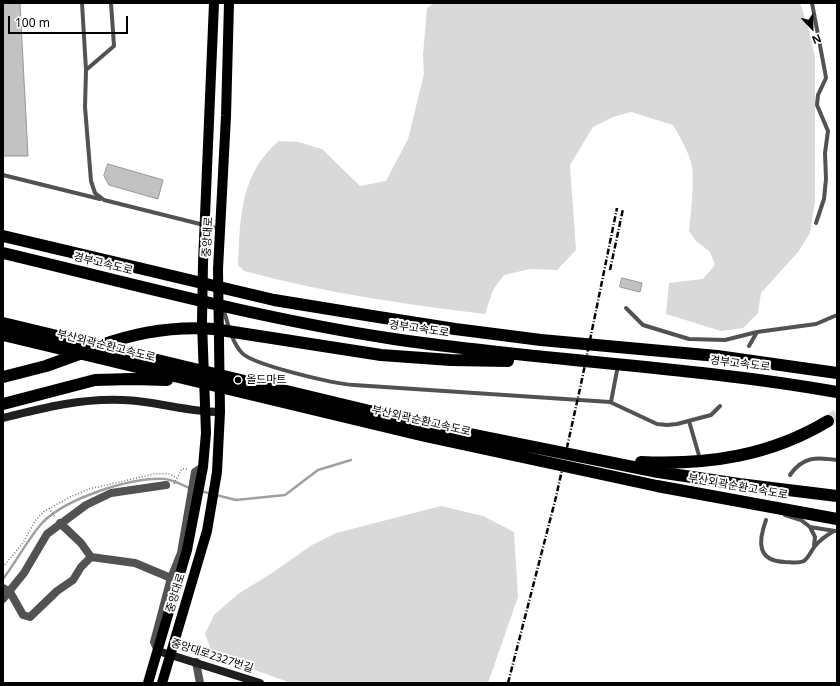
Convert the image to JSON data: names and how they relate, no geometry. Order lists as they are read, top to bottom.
{
  "streets": {
    "highway": ["경부고속도로", "부산외곽순환고속도로"],
    "main road": ["중앙대로"],
    "street": ["중앙대로2327번길"]
  },
  "crossings": [
    ["중앙대로", "중앙대로2327번길"]
  ],
  "places": ["올드마트"],
  "scale_bar": "100 m",
  "north": "bottom"
}
